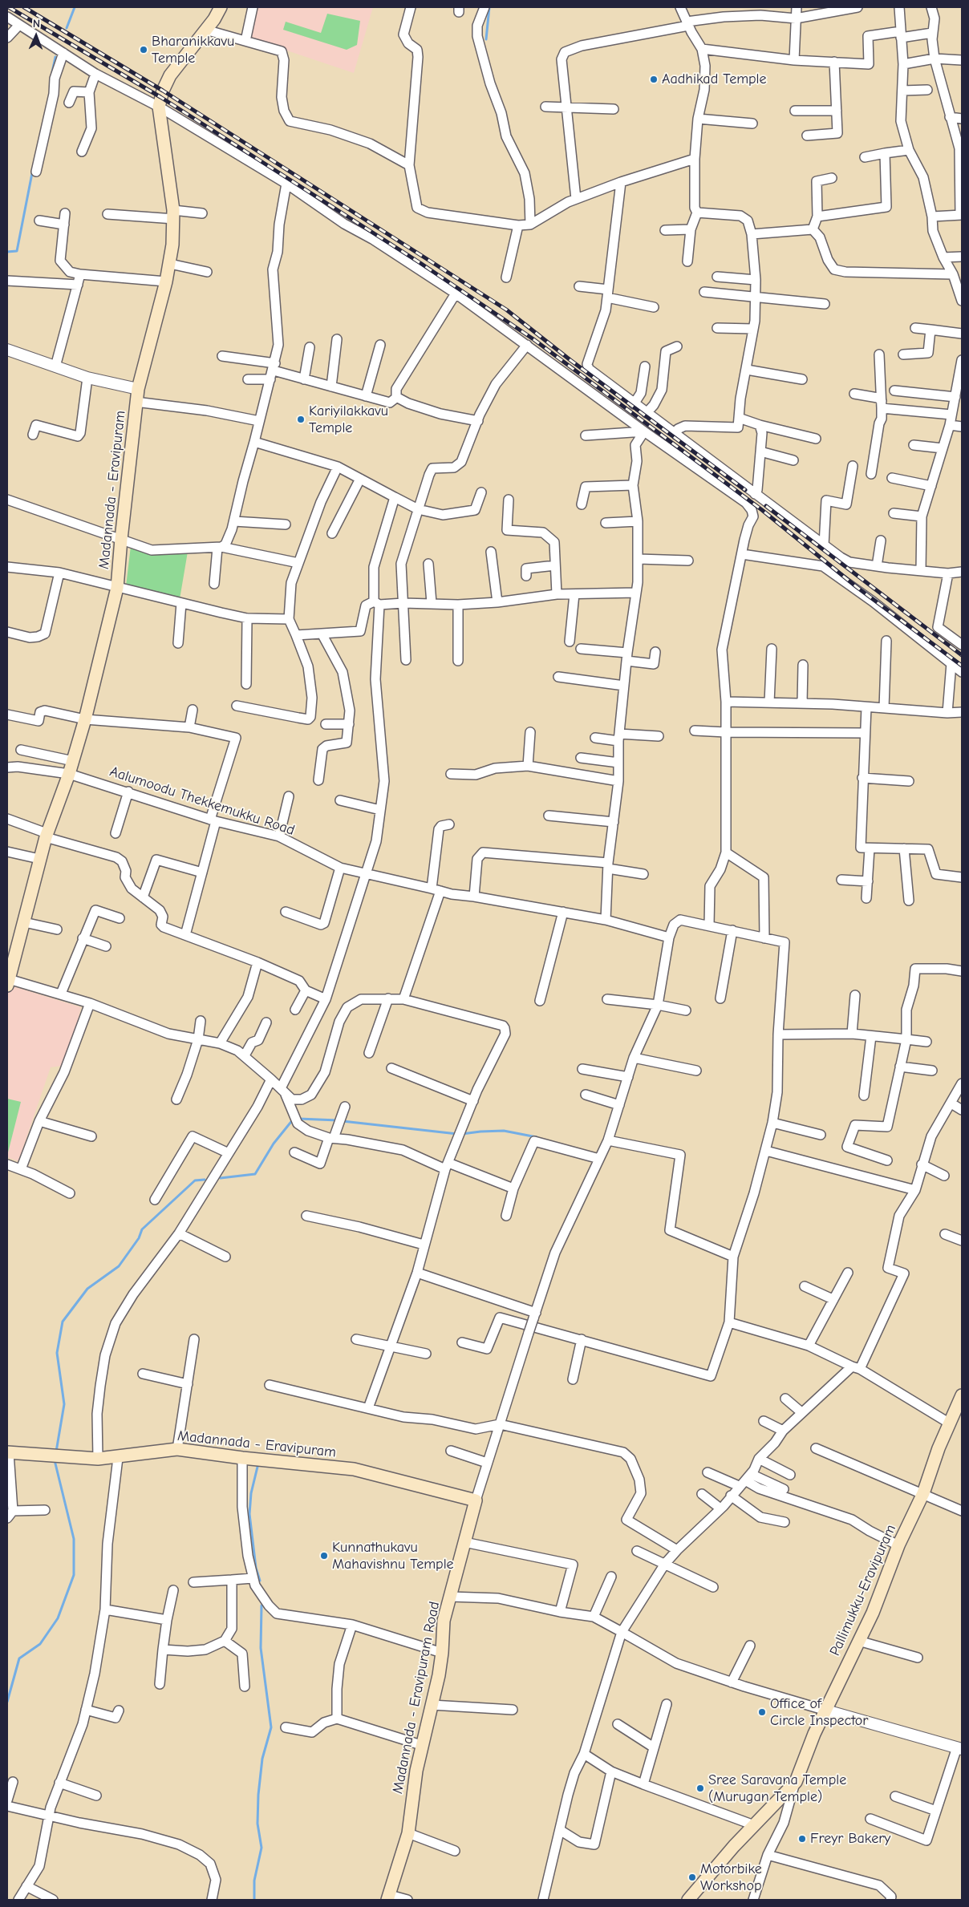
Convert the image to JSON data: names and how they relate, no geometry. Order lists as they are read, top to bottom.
{
  "streets": {
    "main road": ["Madannada - Eravipuram", "Pallimukku-Eravipuram", "Madannada - Eravipuram Road"],
    "street": ["Aalumoodu Thekkemukku Road"]
  },
  "crossings": [
    ["Madannada - Eravipuram", "Aalumoodu Thekkemukku Road"],
    ["Madannada - Eravipuram", "Madannada - Eravipuram Road"]
  ],
  "places": [
    "Bharanikkavu Temple",
    "Aadhikad Temple",
    "Kariyilakkavu Temple",
    "Kunnathukavu Mahavishnu Temple",
    "Office of Circle Inspector",
    "Sree Saravana Temple (Murugan Temple)",
    "Freyr Bakery",
    "Motorbike Workshop"
  ],
  "north": "top"
}
